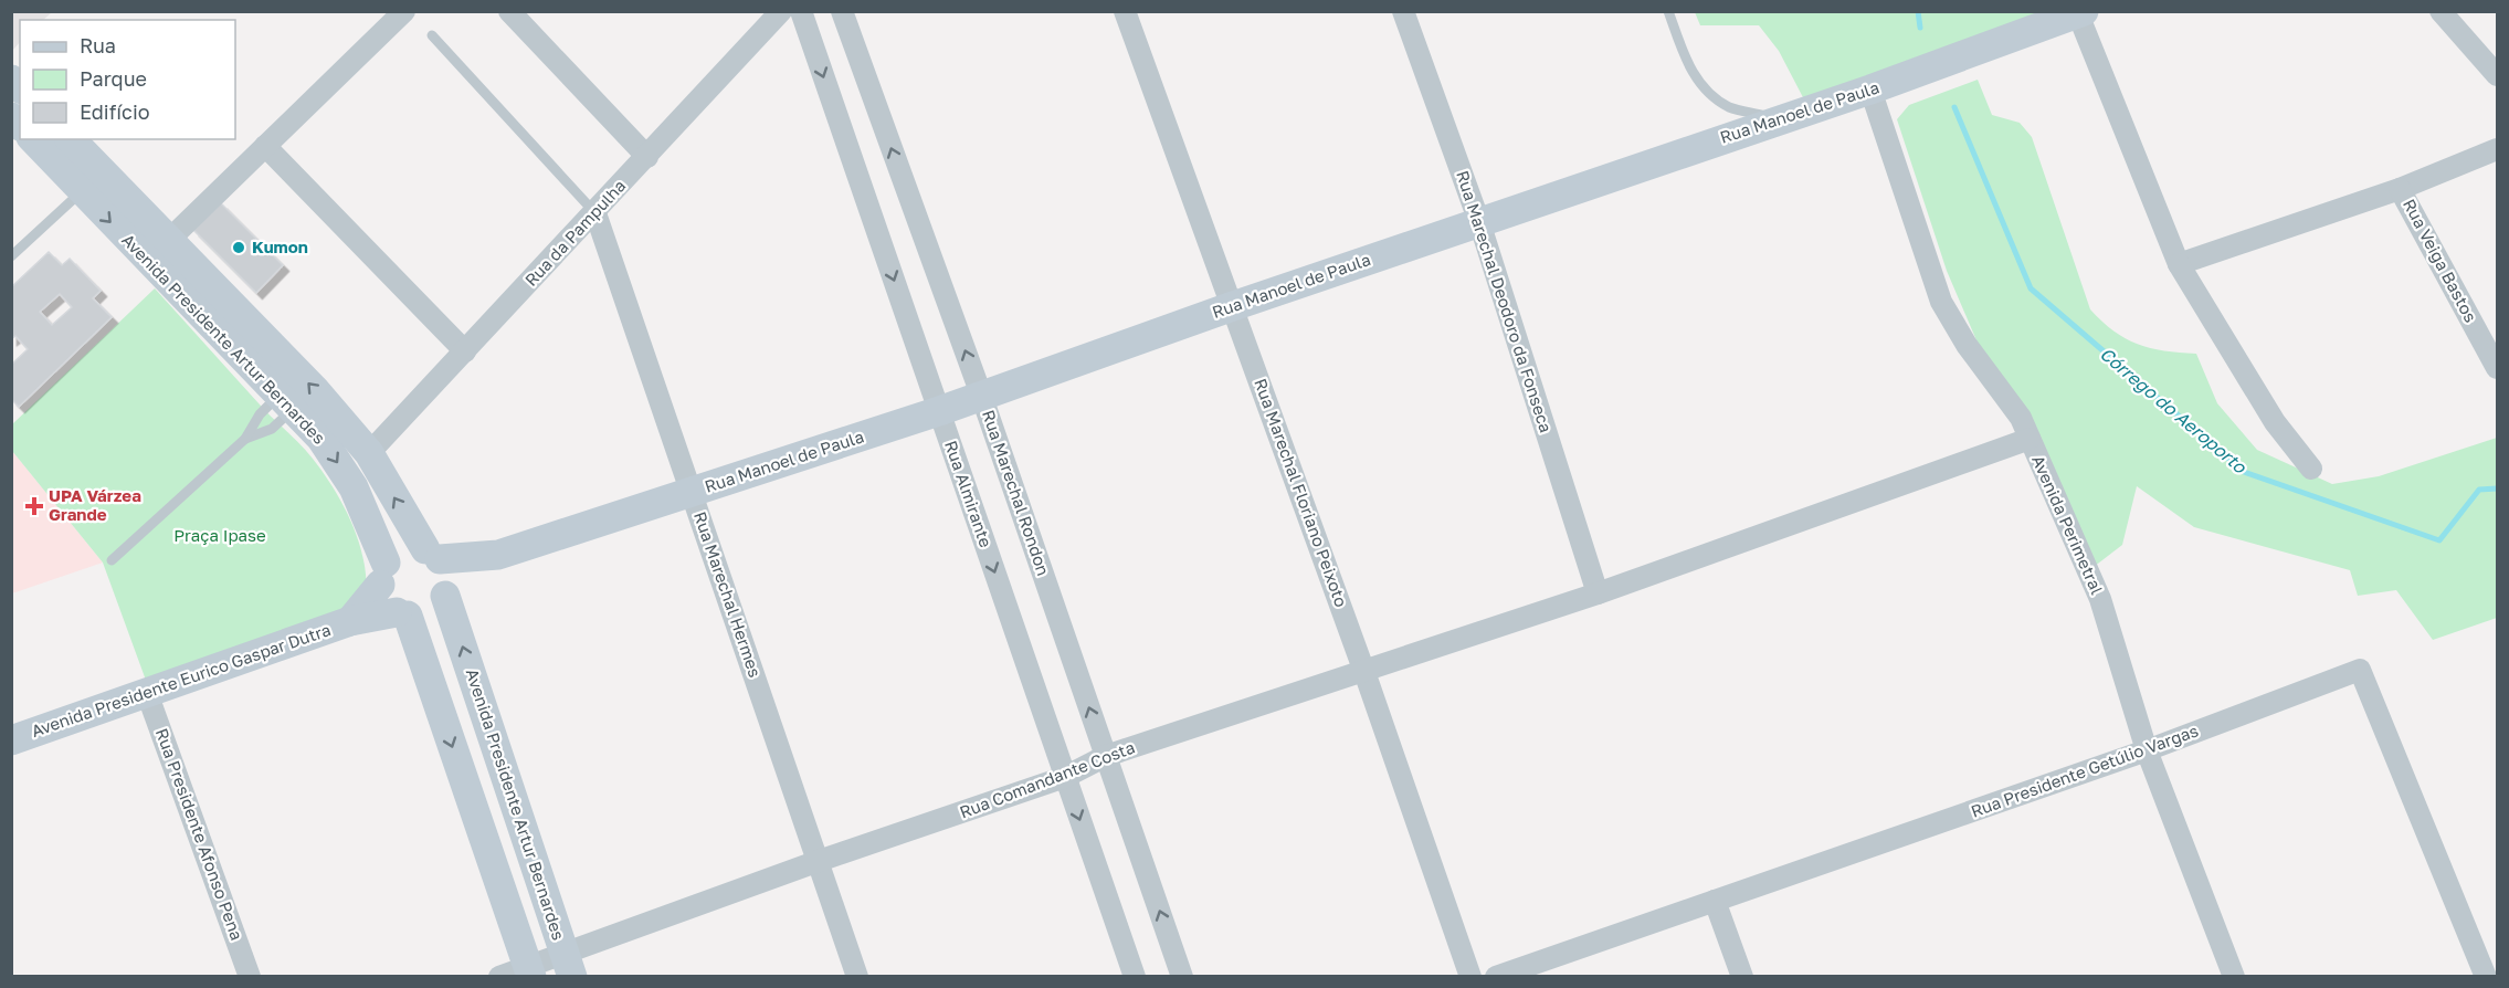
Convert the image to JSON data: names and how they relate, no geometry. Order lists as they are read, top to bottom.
{
  "streets": {
    "main road": ["Rua Manoel de Paula", "Avenida Presidente Artur Bernardes", "Avenida Presidente Eurico Gaspar Dutra"],
    "street": [
      "Rua da Pampulha",
      "Rua Veiga Bastos",
      "Rua Marechal Deodoro da Fonseca",
      "Rua Marechal Rondon",
      "Rua Marechal Floriano Peixoto",
      "Rua Almirante",
      "Avenida Perimetral",
      "Rua Marechal Hermes",
      "Rua Presidente Getúlio Vargas",
      "Rua Comandante Costa",
      "Rua Presidente Afonso Pena"
    ]
  },
  "crossings": [
    ["Rua Manoel de Paula", "Rua Marechal Deodoro da Fonseca"],
    ["Rua Manoel de Paula", "Avenida Presidente Artur Bernardes"],
    ["Rua Manoel de Paula", "Rua Marechal Rondon"],
    ["Rua Manoel de Paula", "Rua Marechal Floriano Peixoto"],
    ["Rua Manoel de Paula", "Rua Almirante"],
    ["Rua Manoel de Paula", "Avenida Perimetral"],
    ["Rua Manoel de Paula", "Rua Marechal Hermes"],
    ["Rua Manoel de Paula", "Avenida Presidente Eurico Gaspar Dutra"],
    ["Rua da Pampulha", "Avenida Presidente Artur Bernardes"],
    ["Rua da Pampulha", "Rua Marechal Hermes"],
    ["Rua Marechal Deodoro da Fonseca", "Rua Comandante Costa"],
    ["Avenida Presidente Artur Bernardes", "Avenida Presidente Eurico Gaspar Dutra"],
    ["Avenida Presidente Artur Bernardes", "Rua Comandante Costa"],
    ["Rua Marechal Rondon", "Rua Comandante Costa"],
    ["Rua Marechal Floriano Peixoto", "Rua Comandante Costa"],
    ["Rua Almirante", "Rua Comandante Costa"],
    ["Avenida Perimetral", "Rua Presidente Getúlio Vargas"],
    ["Avenida Perimetral", "Rua Comandante Costa"],
    ["Rua Marechal Hermes", "Rua Comandante Costa"],
    ["Avenida Presidente Eurico Gaspar Dutra", "Rua Presidente Afonso Pena"]
  ],
  "one_way": ["Rua Marechal Rondon", "Rua Almirante"],
  "water": ["Córrego do Aeroporto"],
  "parks": ["Praça Ipase"],
  "places": {
    "other": ["Kumon"],
    "health": ["UPA Várzea Grande"]
  },
  "legend": ["Rua", "Parque", "Edifício"]
}
